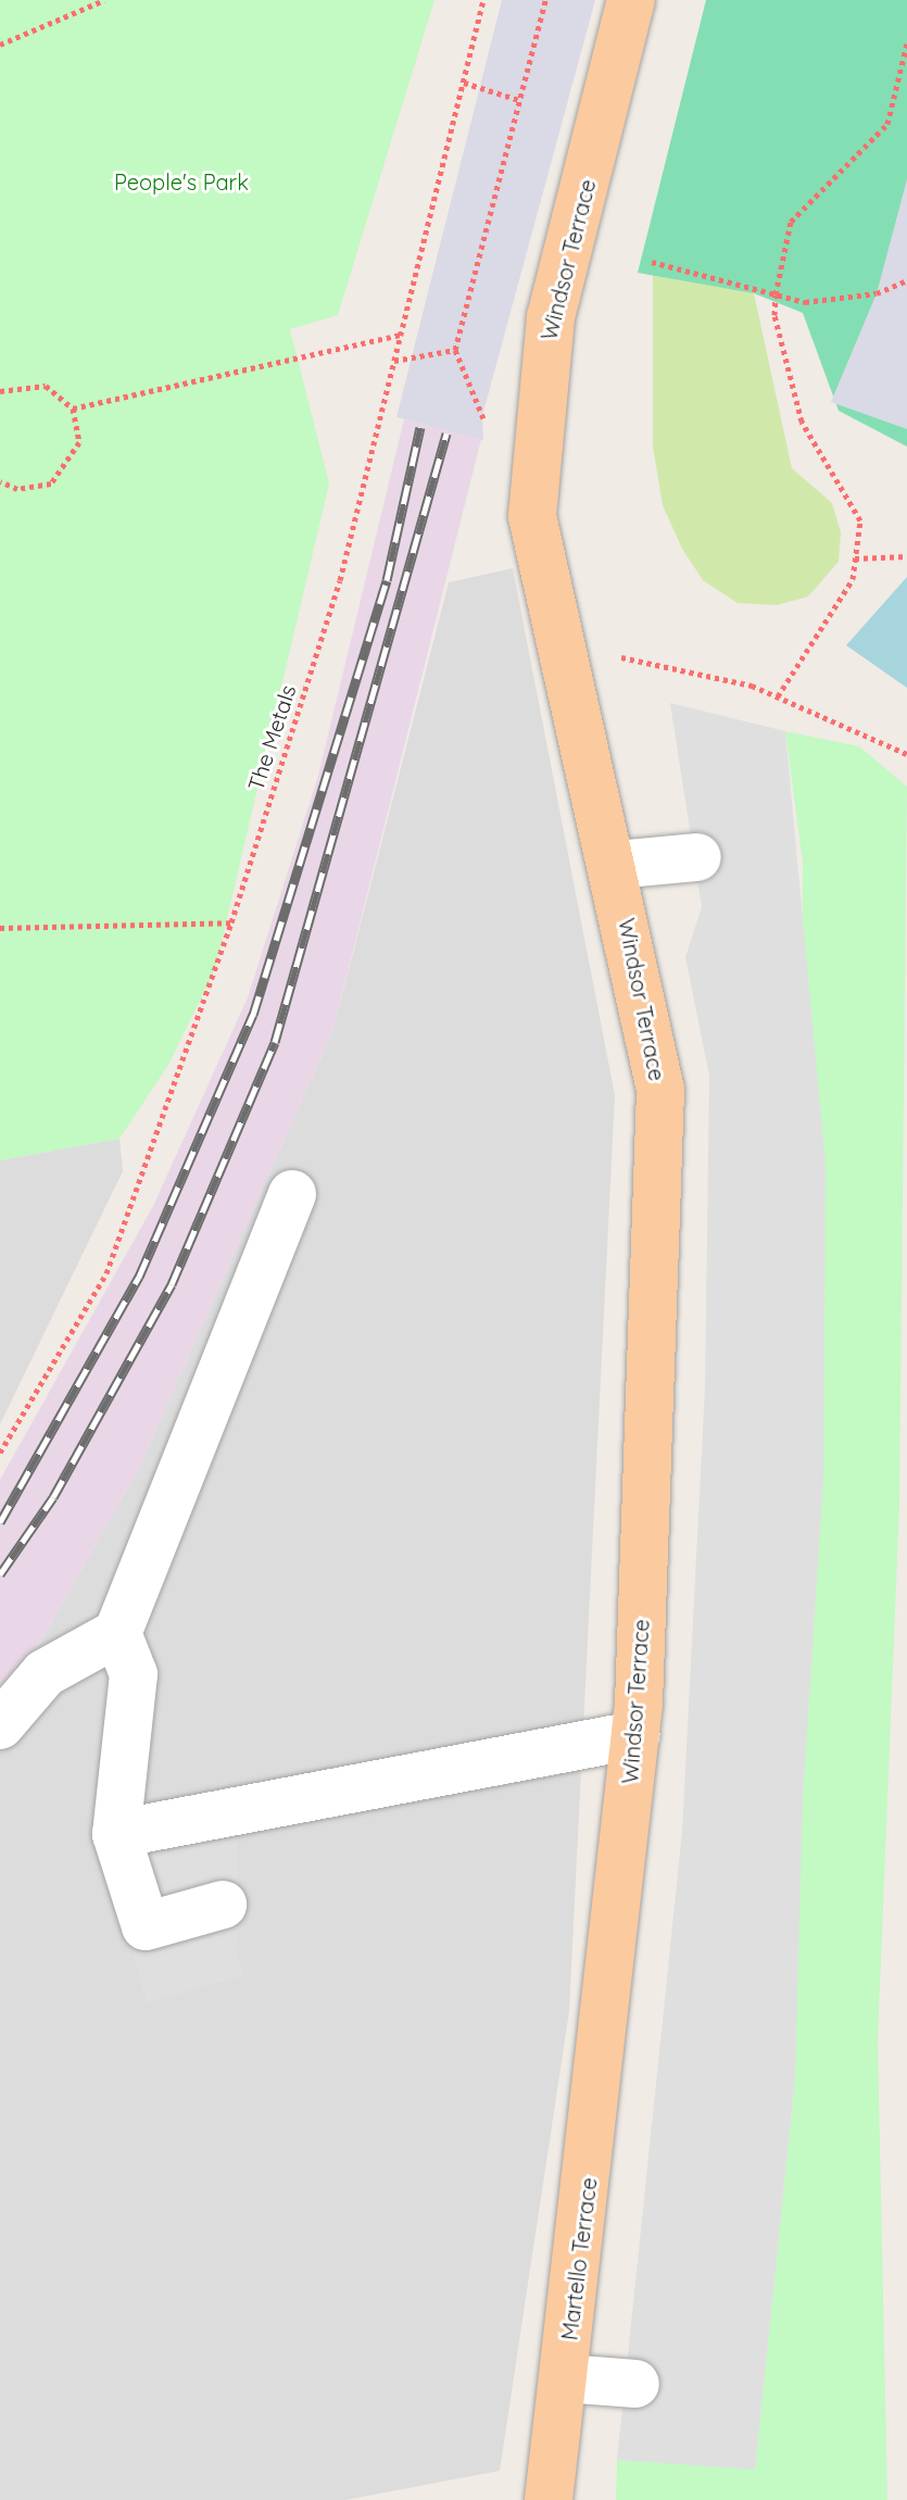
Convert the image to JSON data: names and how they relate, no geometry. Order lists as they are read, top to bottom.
{
  "streets": {
    "main road": ["Windsor Terrace", "Martello Terrace"],
    "path": ["The Metals"]
  },
  "crossings": [
    ["Windsor Terrace", "Martello Terrace"]
  ],
  "parks": ["People's Park"]
}
